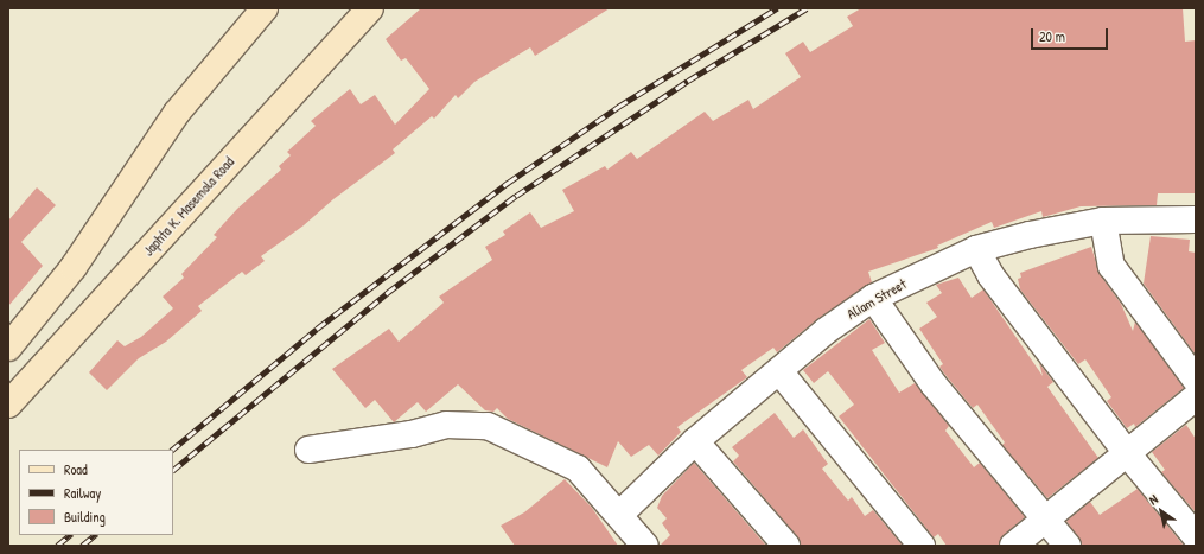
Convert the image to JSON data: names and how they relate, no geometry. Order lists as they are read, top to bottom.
{
  "streets": {
    "main road": ["Japhta K. Masemola Road"],
    "street": ["Aliam Street"]
  },
  "legend": ["Road", "Railway", "Building"],
  "scale_bar": "20 m",
  "north": "top left"
}
